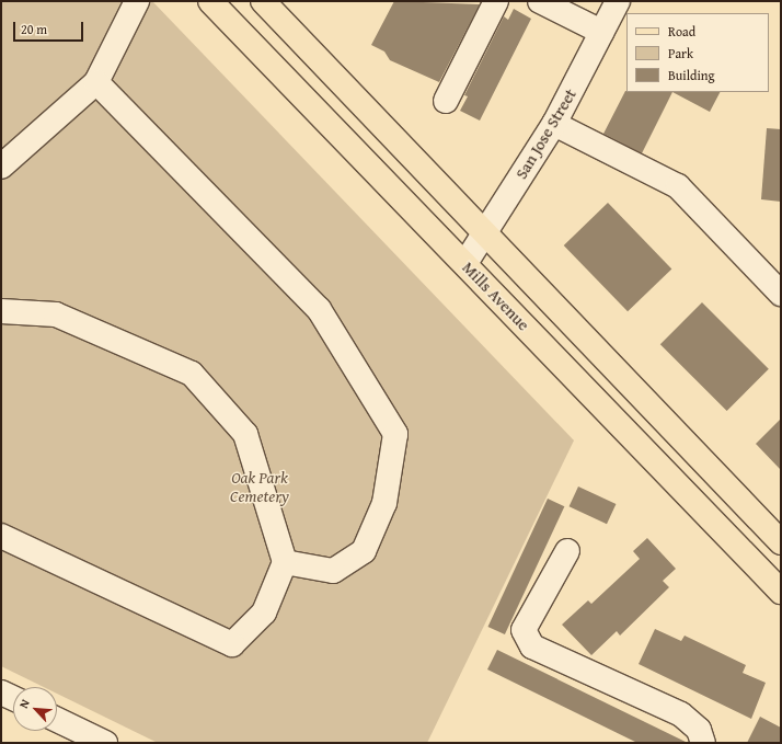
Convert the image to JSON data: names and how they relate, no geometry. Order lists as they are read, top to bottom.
{
  "streets": {
    "main road": ["Mills Avenue"],
    "street": ["San Jose Street"]
  },
  "crossings": [
    ["San Jose Street", "Mills Avenue"]
  ],
  "parks": ["Oak Park Cemetery"],
  "legend": ["Road", "Park", "Building"],
  "scale_bar": "20 m",
  "north": "top left"
}
